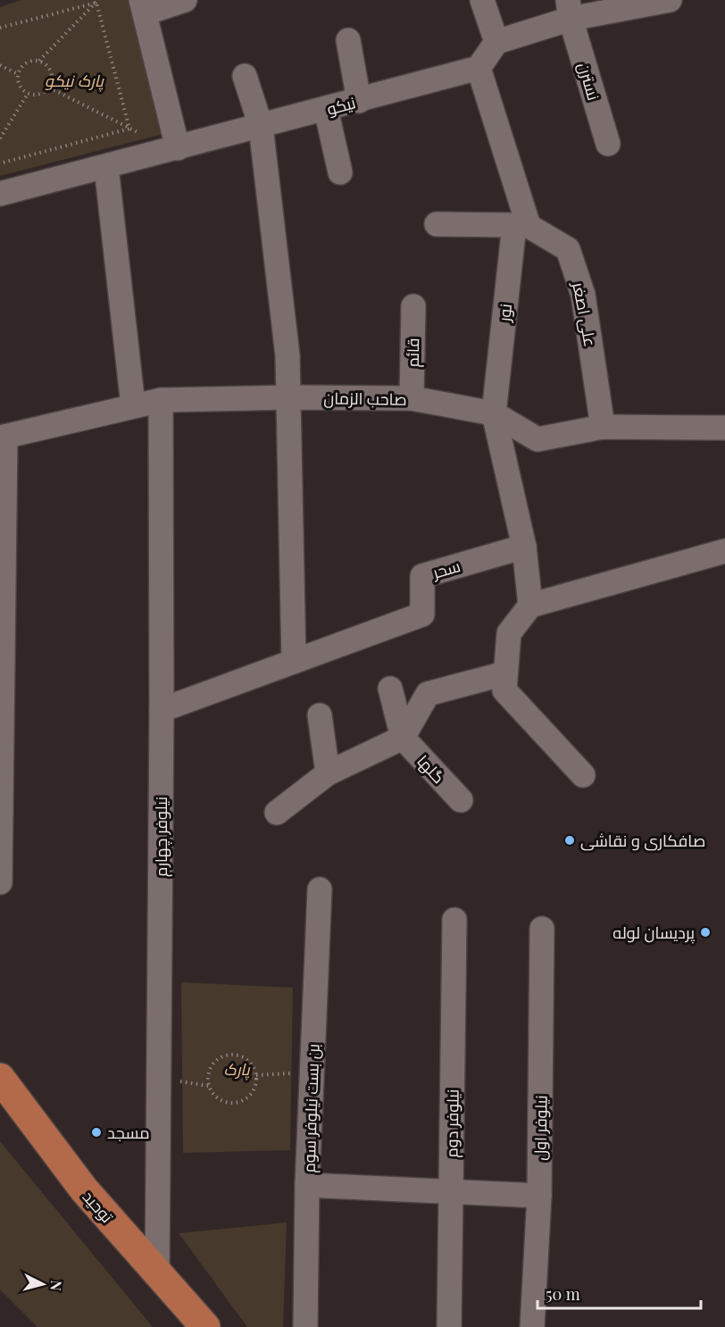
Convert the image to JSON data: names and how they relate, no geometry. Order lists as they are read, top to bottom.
{
  "streets": {
    "main road": ["توحید"],
    "street": [
      "نسترن",
      "نیکو",
      "نور",
      "علی اصغر",
      "قائم",
      "صاحب الزمان",
      "سحر",
      "گلها",
      "نیلوفر چهارم",
      "بن بست نیلوفر سوم",
      "نیلوفر دوم",
      "نیلوفر اول"
    ]
  },
  "crossings": [
    ["نور", "علی اصغر"],
    ["نور", "صاحب الزمان"],
    ["نور", "سحر"],
    ["علی اصغر", "صاحب الزمان"],
    ["قائم", "صاحب الزمان"],
    ["صاحب الزمان", "نیلوفر چهارم"],
    ["سحر", "نیلوفر چهارم"],
    ["نیلوفر چهارم", "توحید"]
  ],
  "parks": ["پارک نیکو", "پارک"],
  "places": ["صافکاری و نقاشی", "پردیسان لوله", "مسجد"],
  "scale_bar": "50 m",
  "north": "right"
}
